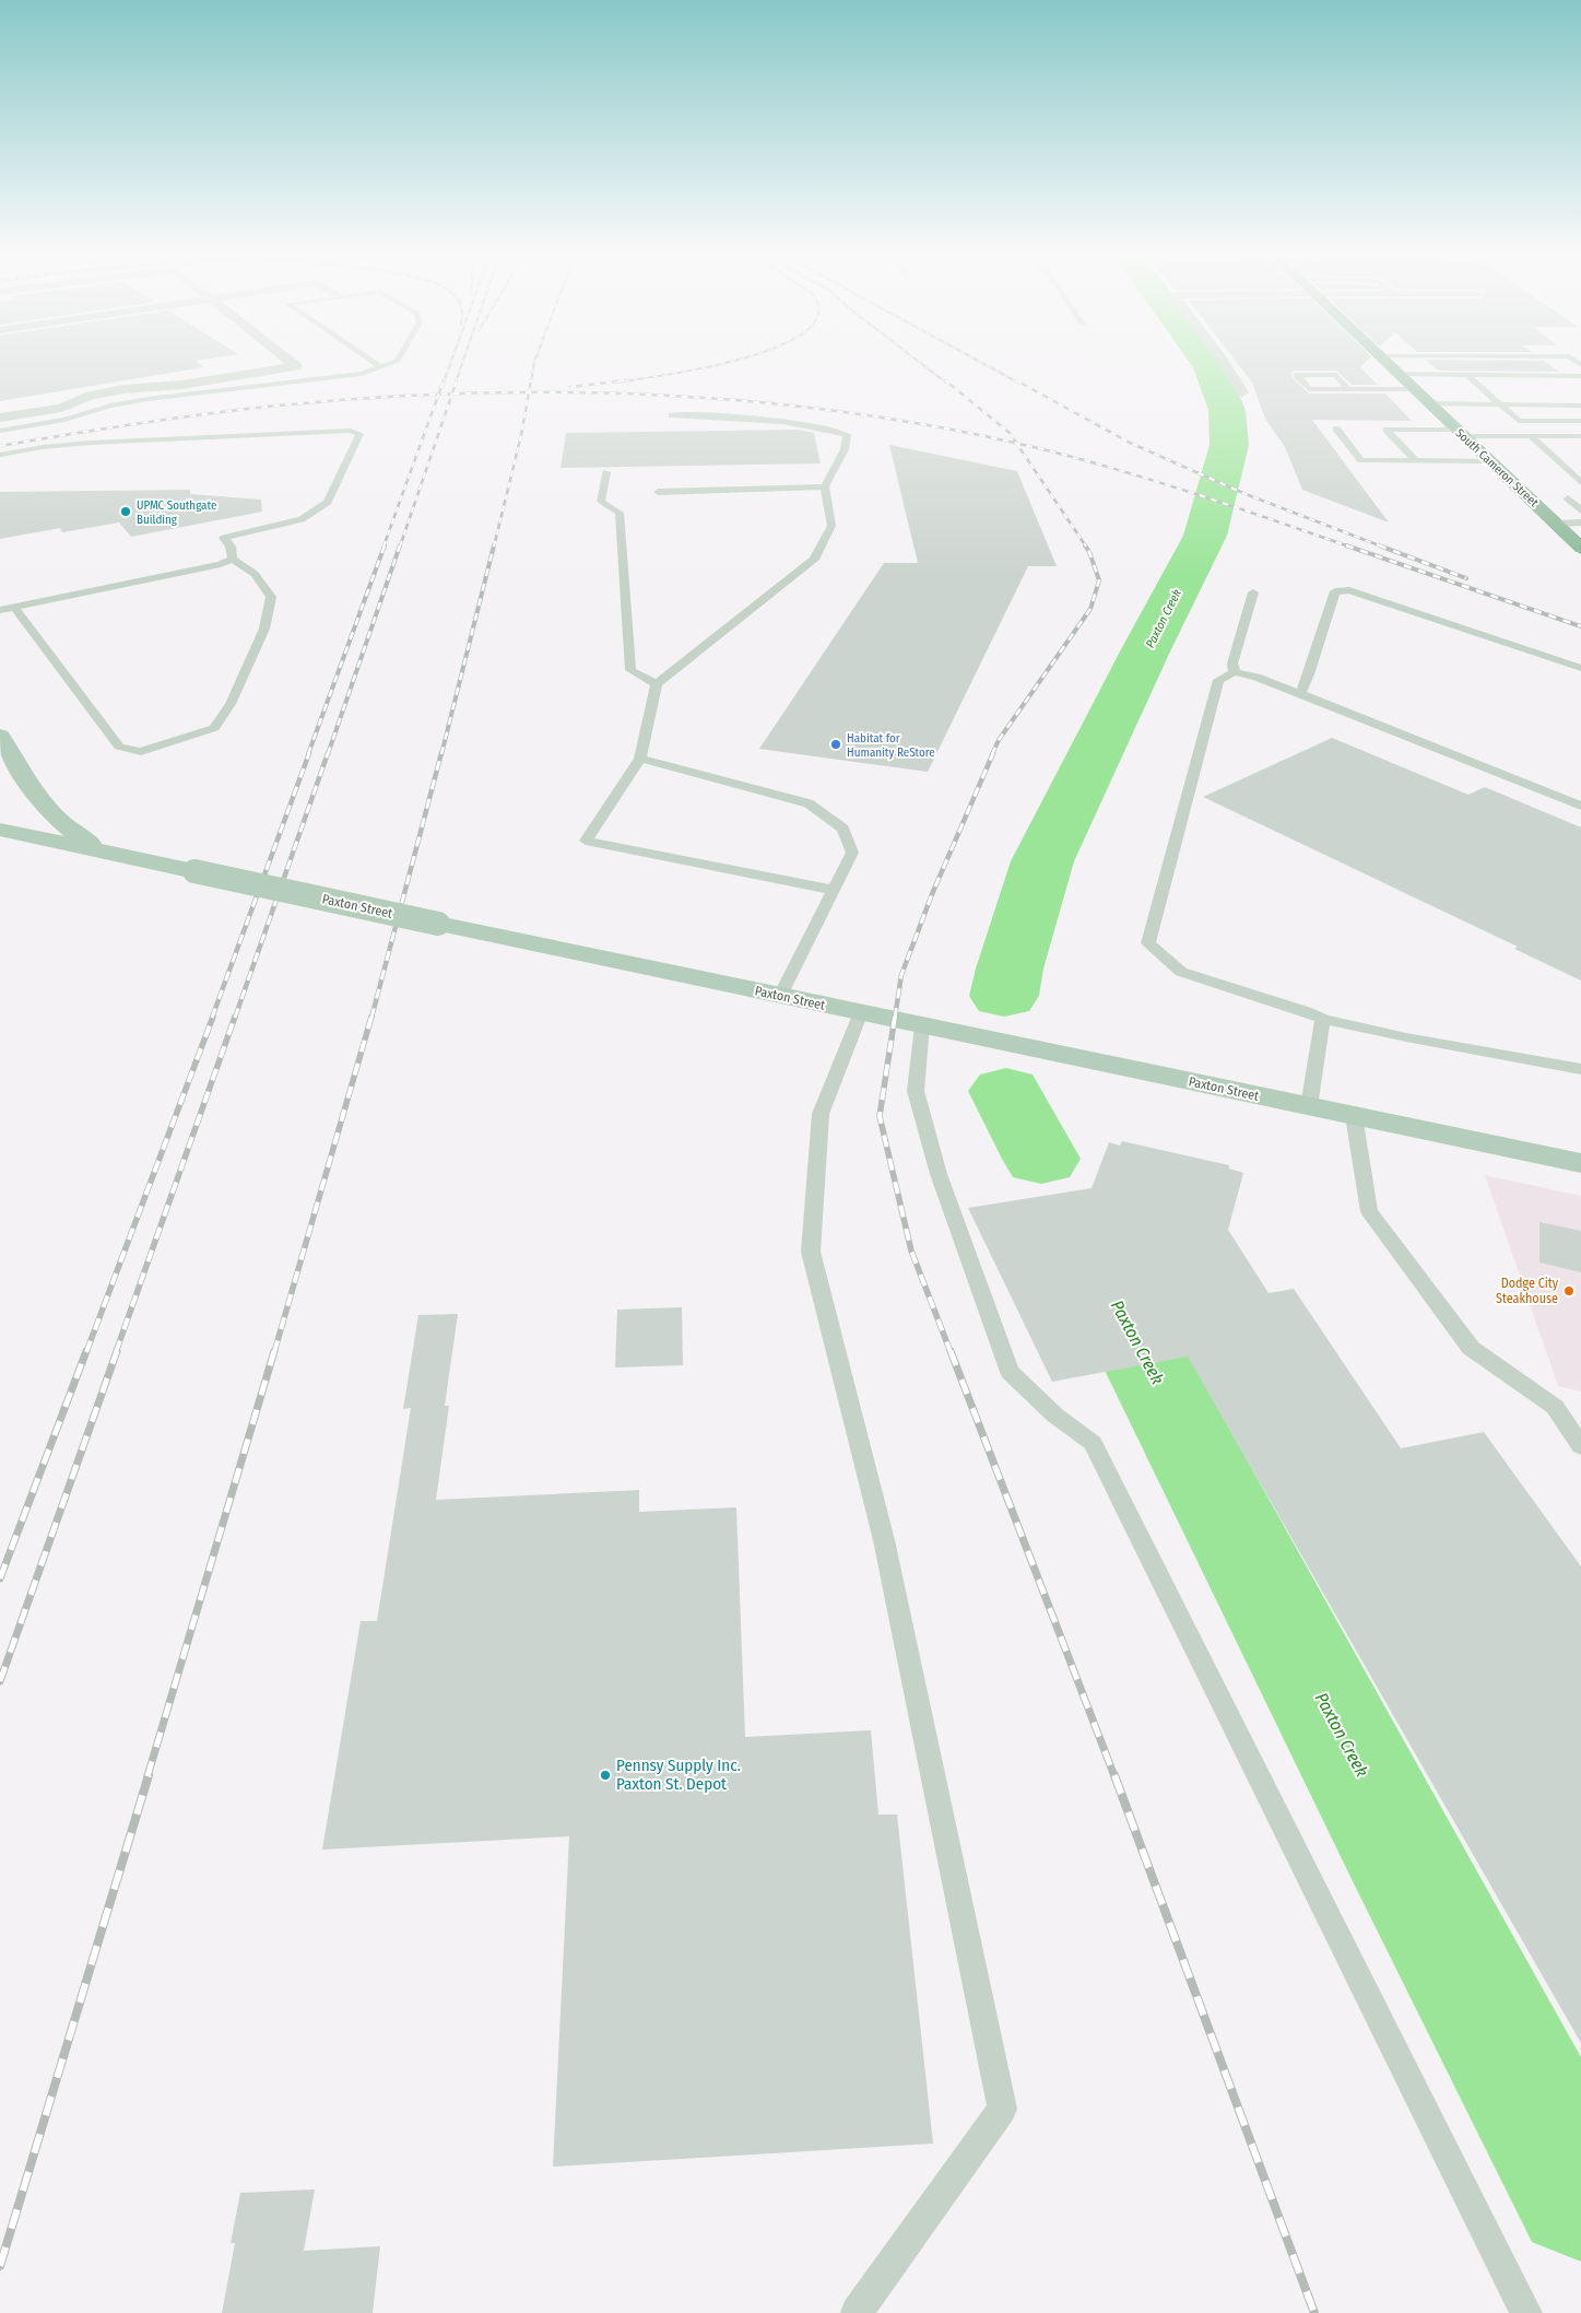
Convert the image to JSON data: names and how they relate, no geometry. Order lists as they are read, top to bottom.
{
  "streets": {
    "highway": ["South Cameron Street"],
    "main road": ["Paxton Street"]
  },
  "water": ["Paxton Creek"],
  "places": [
    "UPMC Southgate Building",
    "Habitat for Humanity ReStore",
    "Dodge City Steakhouse",
    "Pennsy Supply Inc. Paxton St. Depot"
  ]
}
